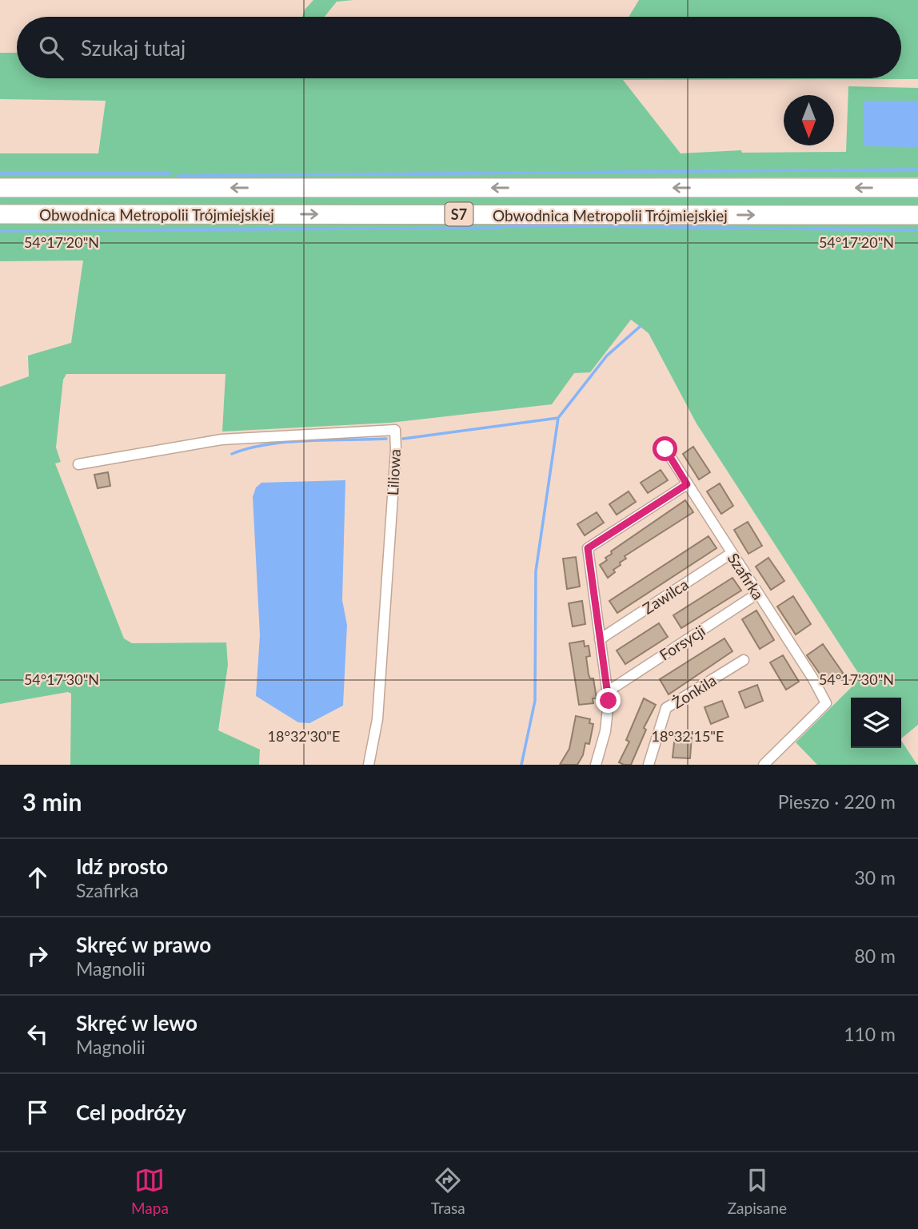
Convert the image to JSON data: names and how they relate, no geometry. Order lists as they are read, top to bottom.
{
  "streets": {
    "highway": ["Obwodnica Metropolii Trójmiejskiej", "S7"],
    "street": [
      "Liliowa",
      "Szafirka",
      "Zawilca",
      "Forsycji",
      "Żonkila"
    ]
  },
  "crossings": [
    ["Szafirka", "Zawilca"],
    ["Szafirka", "Forsycji"]
  ],
  "north": "bottom",
  "page": {
    "search": "Szukaj tutaj",
    "heading": ["3 min", "Pieszo · 220 m"],
    "list": [
      ["Idź prosto", "Szafirka", "30 m"],
      ["Skręć w prawo", "Magnolii", "80 m"],
      ["Skręć w lewo", "Magnolii", "110 m"],
      "Cel podróży"
    ],
    "nav": ["Mapa", "Trasa", "Zapisane"]
  },
  "coordinates": [
    "54°17'20\"N",
    "54°17'30\"N",
    "18°32'30\"E",
    "18°32'15\"E"
  ]
}
